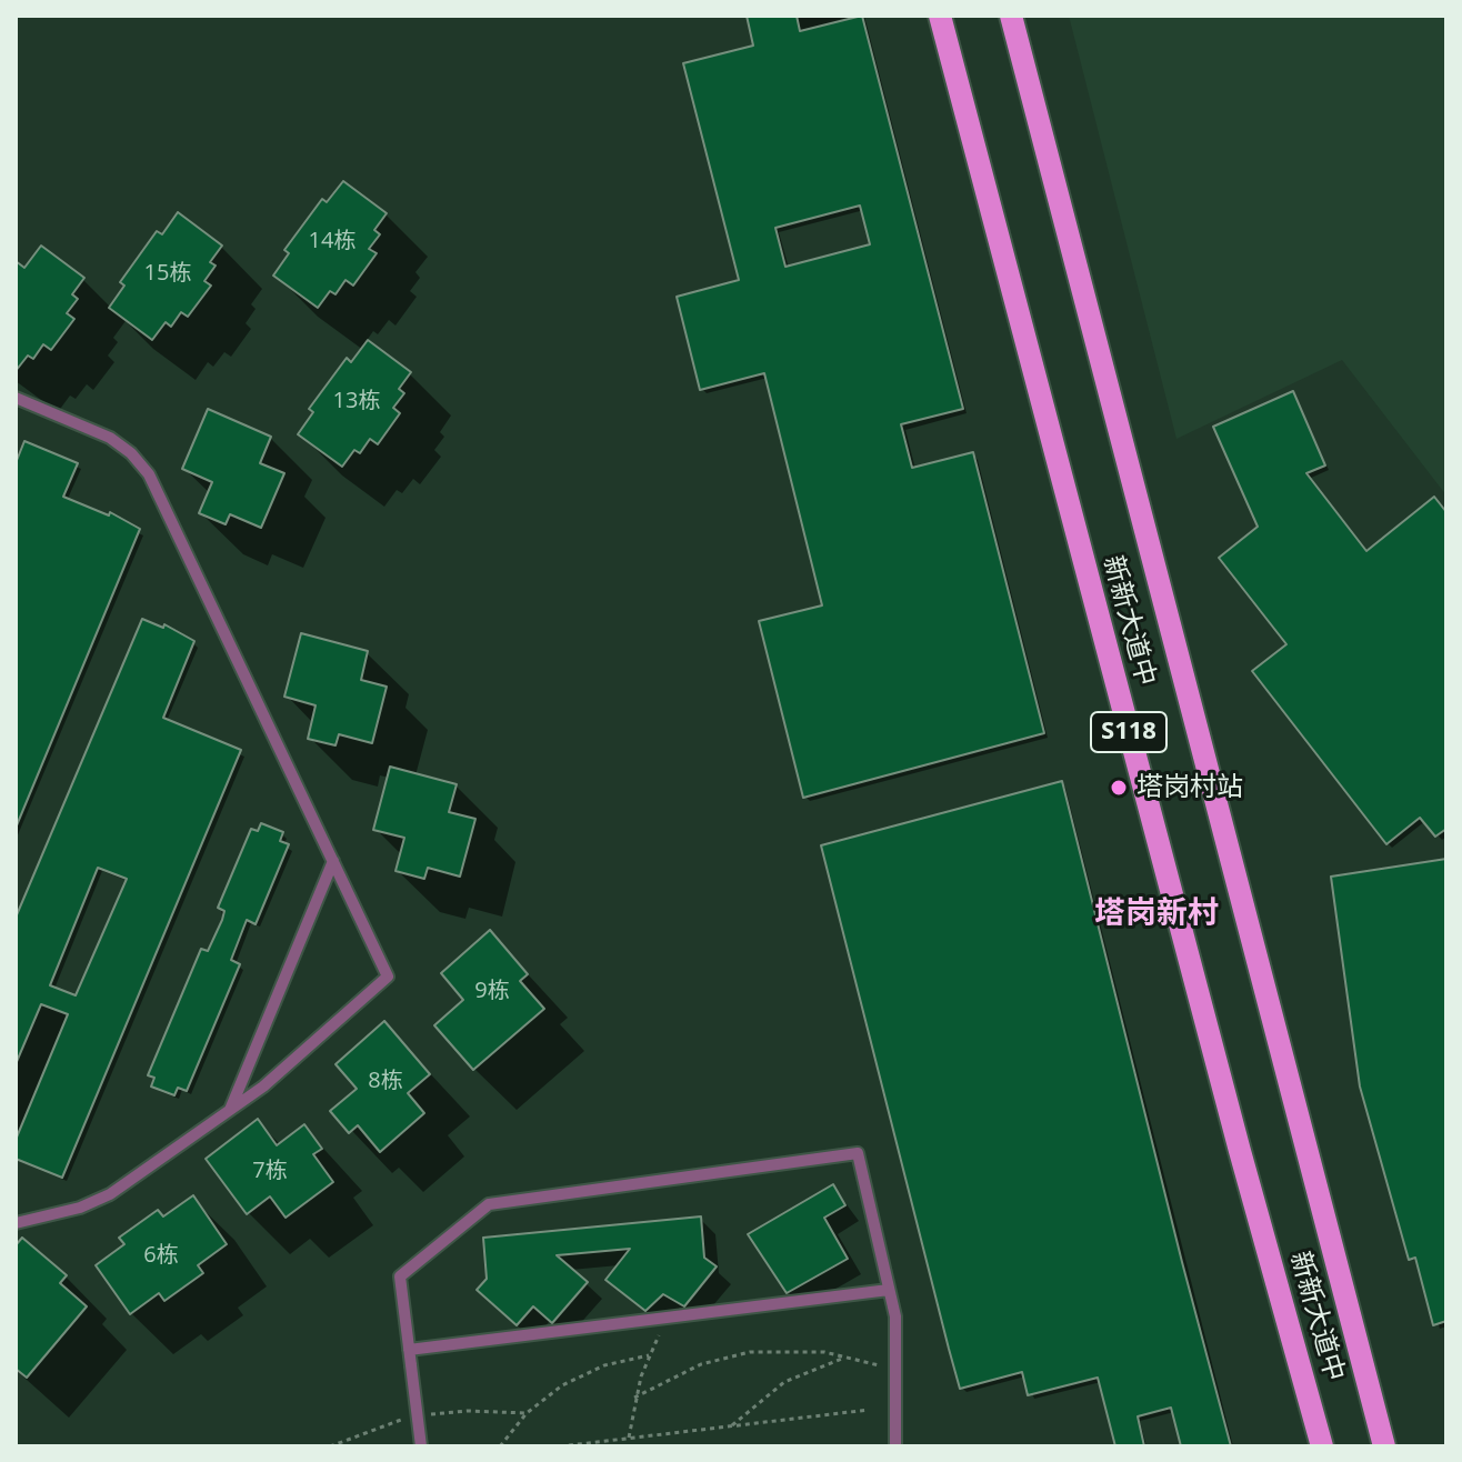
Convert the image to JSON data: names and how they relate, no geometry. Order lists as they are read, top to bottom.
{
  "streets": {
    "main road": ["新新大道中", "S118"]
  },
  "districts": ["塔岗新村"],
  "places": ["塔岗村站"],
  "house_numbers": [
    "14栋",
    "15栋",
    "13栋",
    "9栋",
    "8栋",
    "7栋",
    "6栋"
  ]
}
